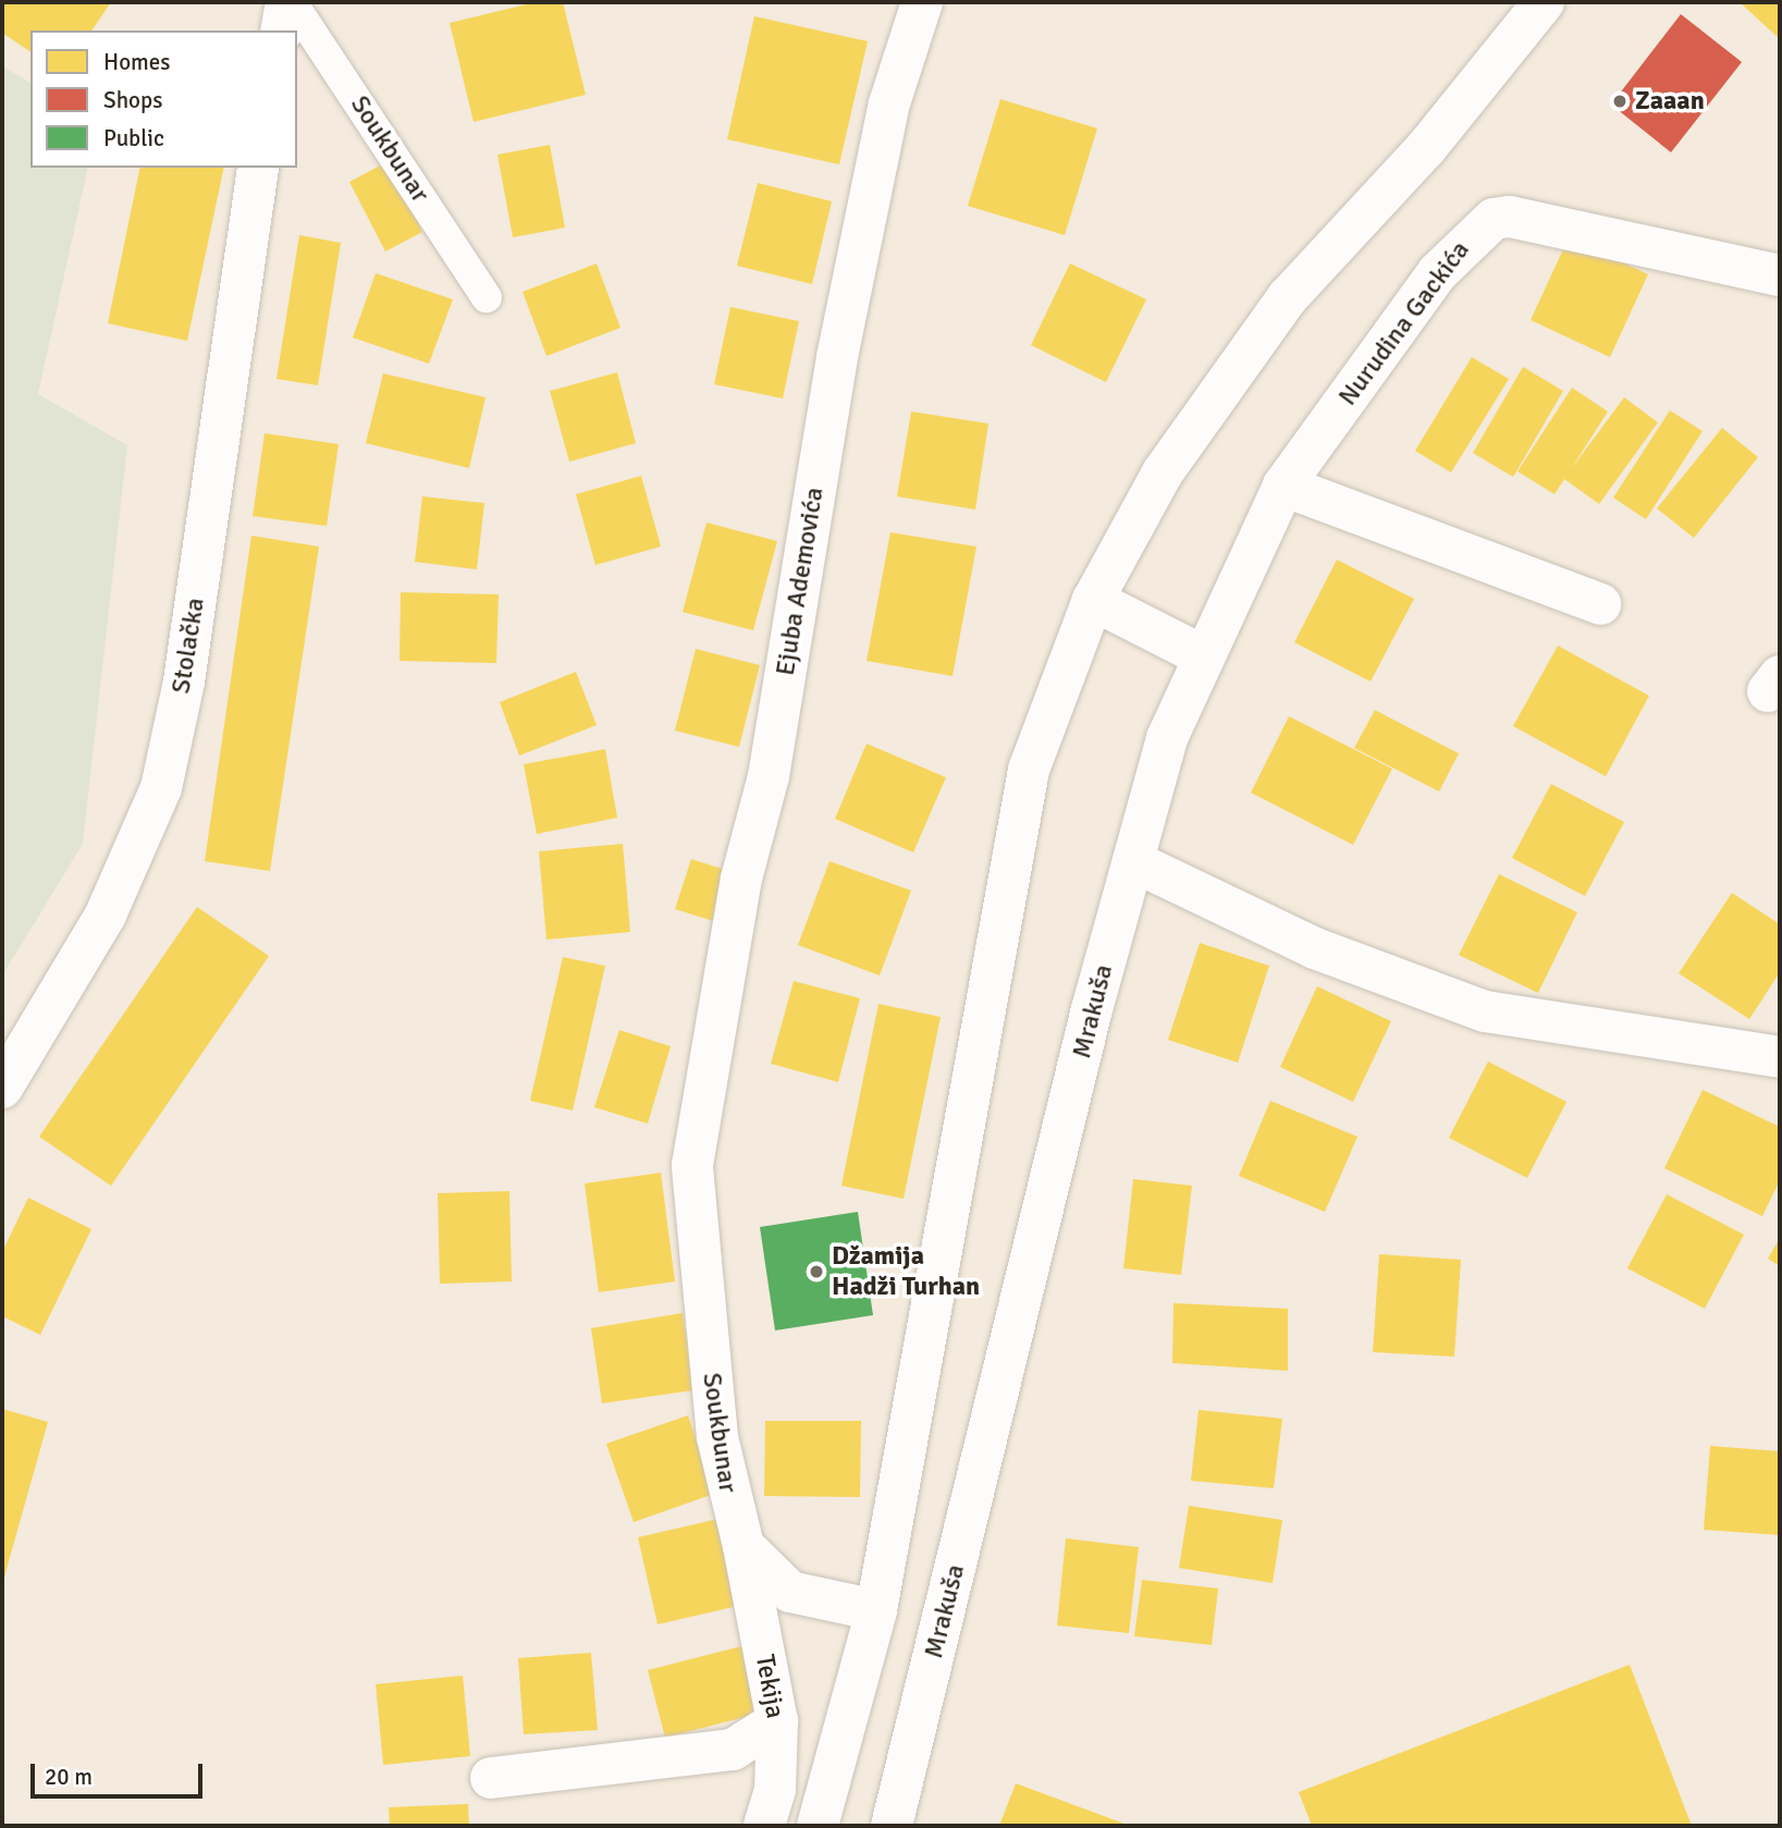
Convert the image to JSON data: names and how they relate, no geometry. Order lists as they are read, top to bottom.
{
  "streets": {
    "street": [
      "Soukbunar",
      "Nurudina Gackića",
      "Ejuba Ademovića",
      "Stolačka",
      "Mrakuša",
      "Tekija"
    ]
  },
  "crossings": [
    ["Soukbunar", "Ejuba Ademovića"],
    ["Soukbunar", "Tekija"],
    ["Nurudina Gackića", "Mrakuša"]
  ],
  "places": ["Zaaan", "Džamija Hadži Turhan"],
  "legend": ["Homes", "Shops", "Public"],
  "scale_bar": "20 m"
}
